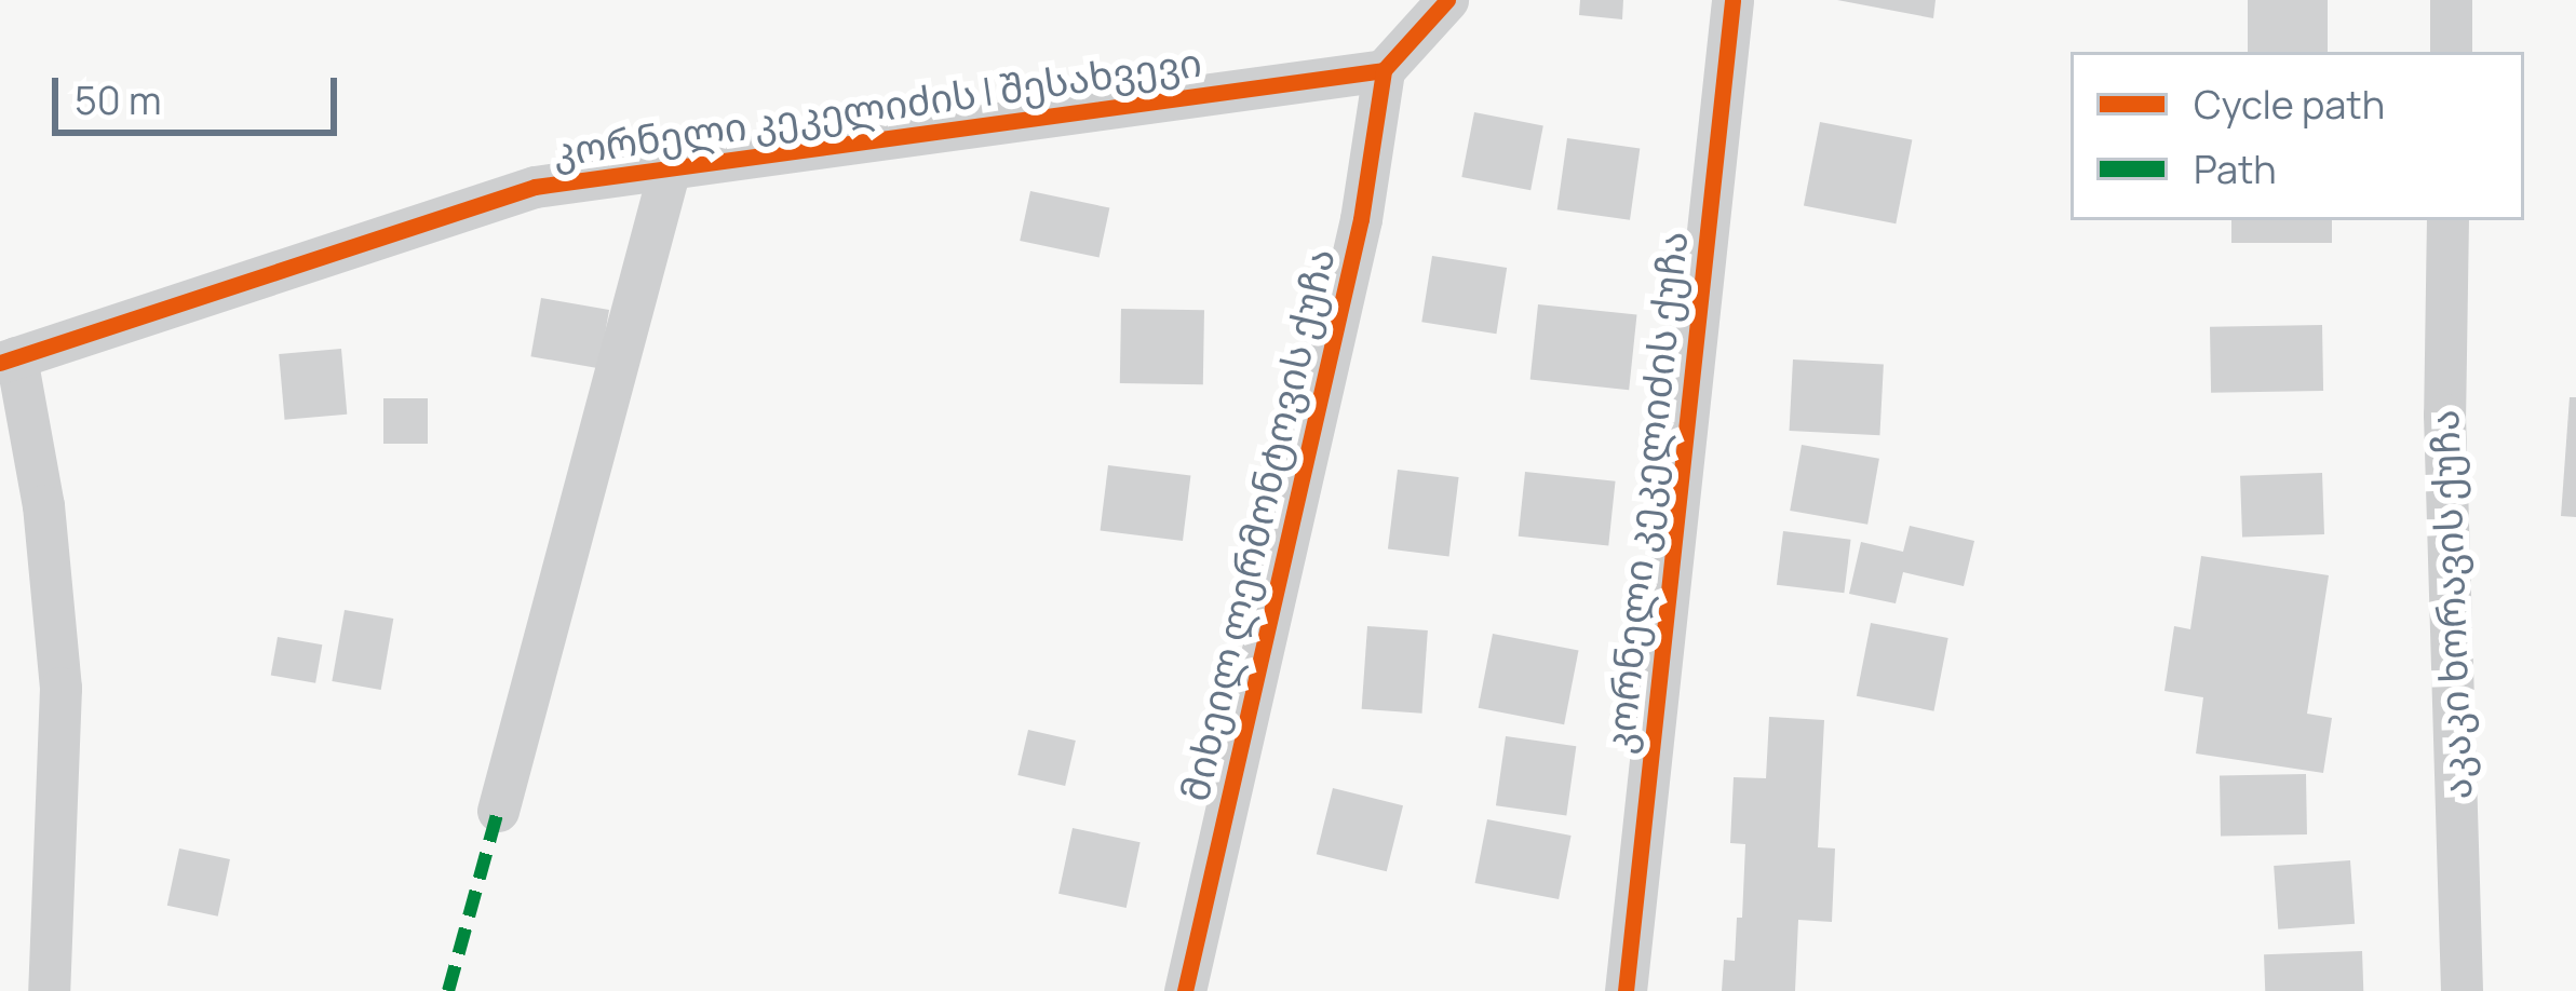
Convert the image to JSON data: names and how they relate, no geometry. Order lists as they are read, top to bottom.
{
  "streets": {
    "street": [
      "კორნელი კეკელიძის I შესახვევი",
      "კორნელი კეკელიძის ქუჩა",
      "მიხეილ ლერმონტოვის ქუჩა",
      "აკაკი ხორავის ქუჩა"
    ]
  },
  "crossings": [
    ["კორნელი კეკელიძის I შესახვევი", "მიხეილ ლერმონტოვის ქუჩა"]
  ],
  "legend": ["Cycle path", "Path"],
  "scale_bar": "50 m"
}
